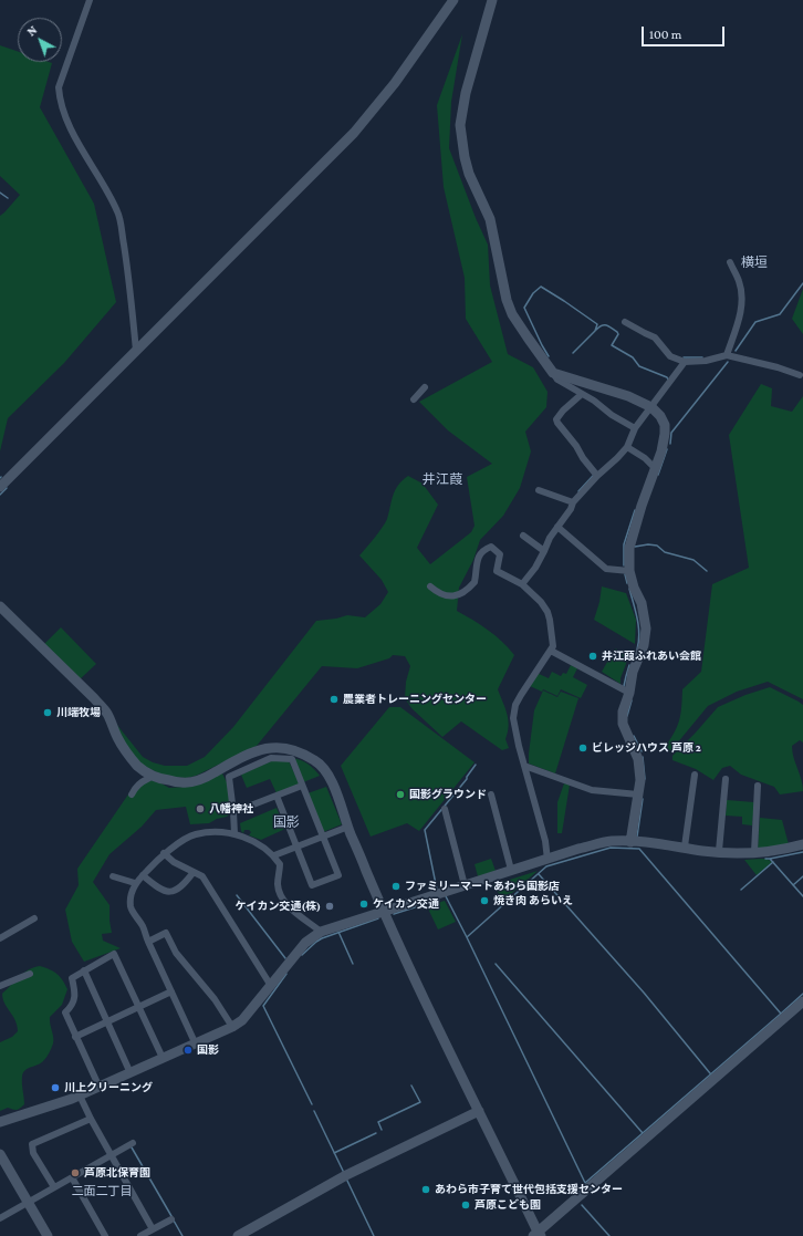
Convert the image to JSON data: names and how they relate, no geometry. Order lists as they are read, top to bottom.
{
  "districts": [
    "横垣",
    "井江葭",
    "国影",
    "二面二丁目"
  ],
  "places": [
    "井江葭ふれあい会館",
    "農業者トレーニングセンター",
    "川端牧場",
    "ビレッジハウス 芦原 2",
    "国影グラウンド",
    "八幡神社",
    "ファミリーマートあわら国影店",
    "焼き肉 あらいえ",
    "ケイカン交通",
    "ケイカン交通(株)",
    "国影",
    "川上クリーニング",
    "芦原北保育園",
    "あわら市子育て世代包括支援センター",
    "芦原こども園"
  ],
  "scale_bar": "100 m",
  "north": "top left"
}
